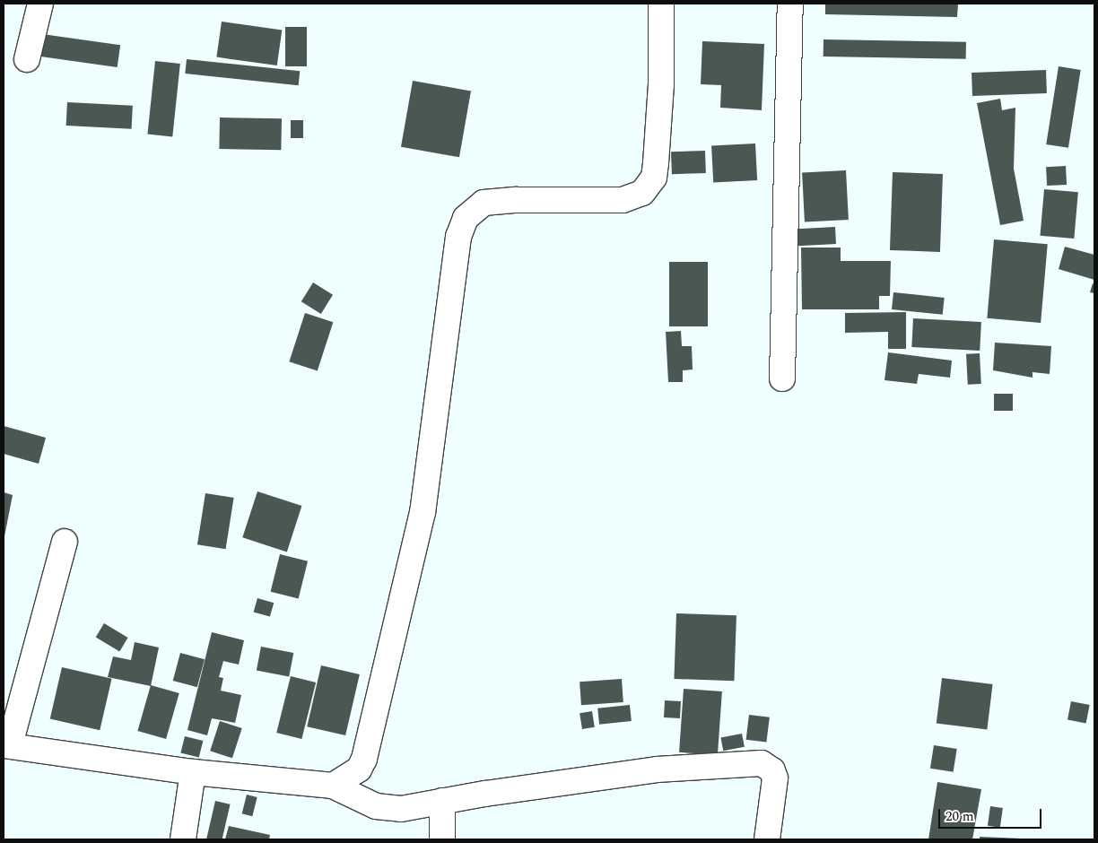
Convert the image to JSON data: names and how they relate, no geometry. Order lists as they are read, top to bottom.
{
  "scale_bar": "20 m"
}
